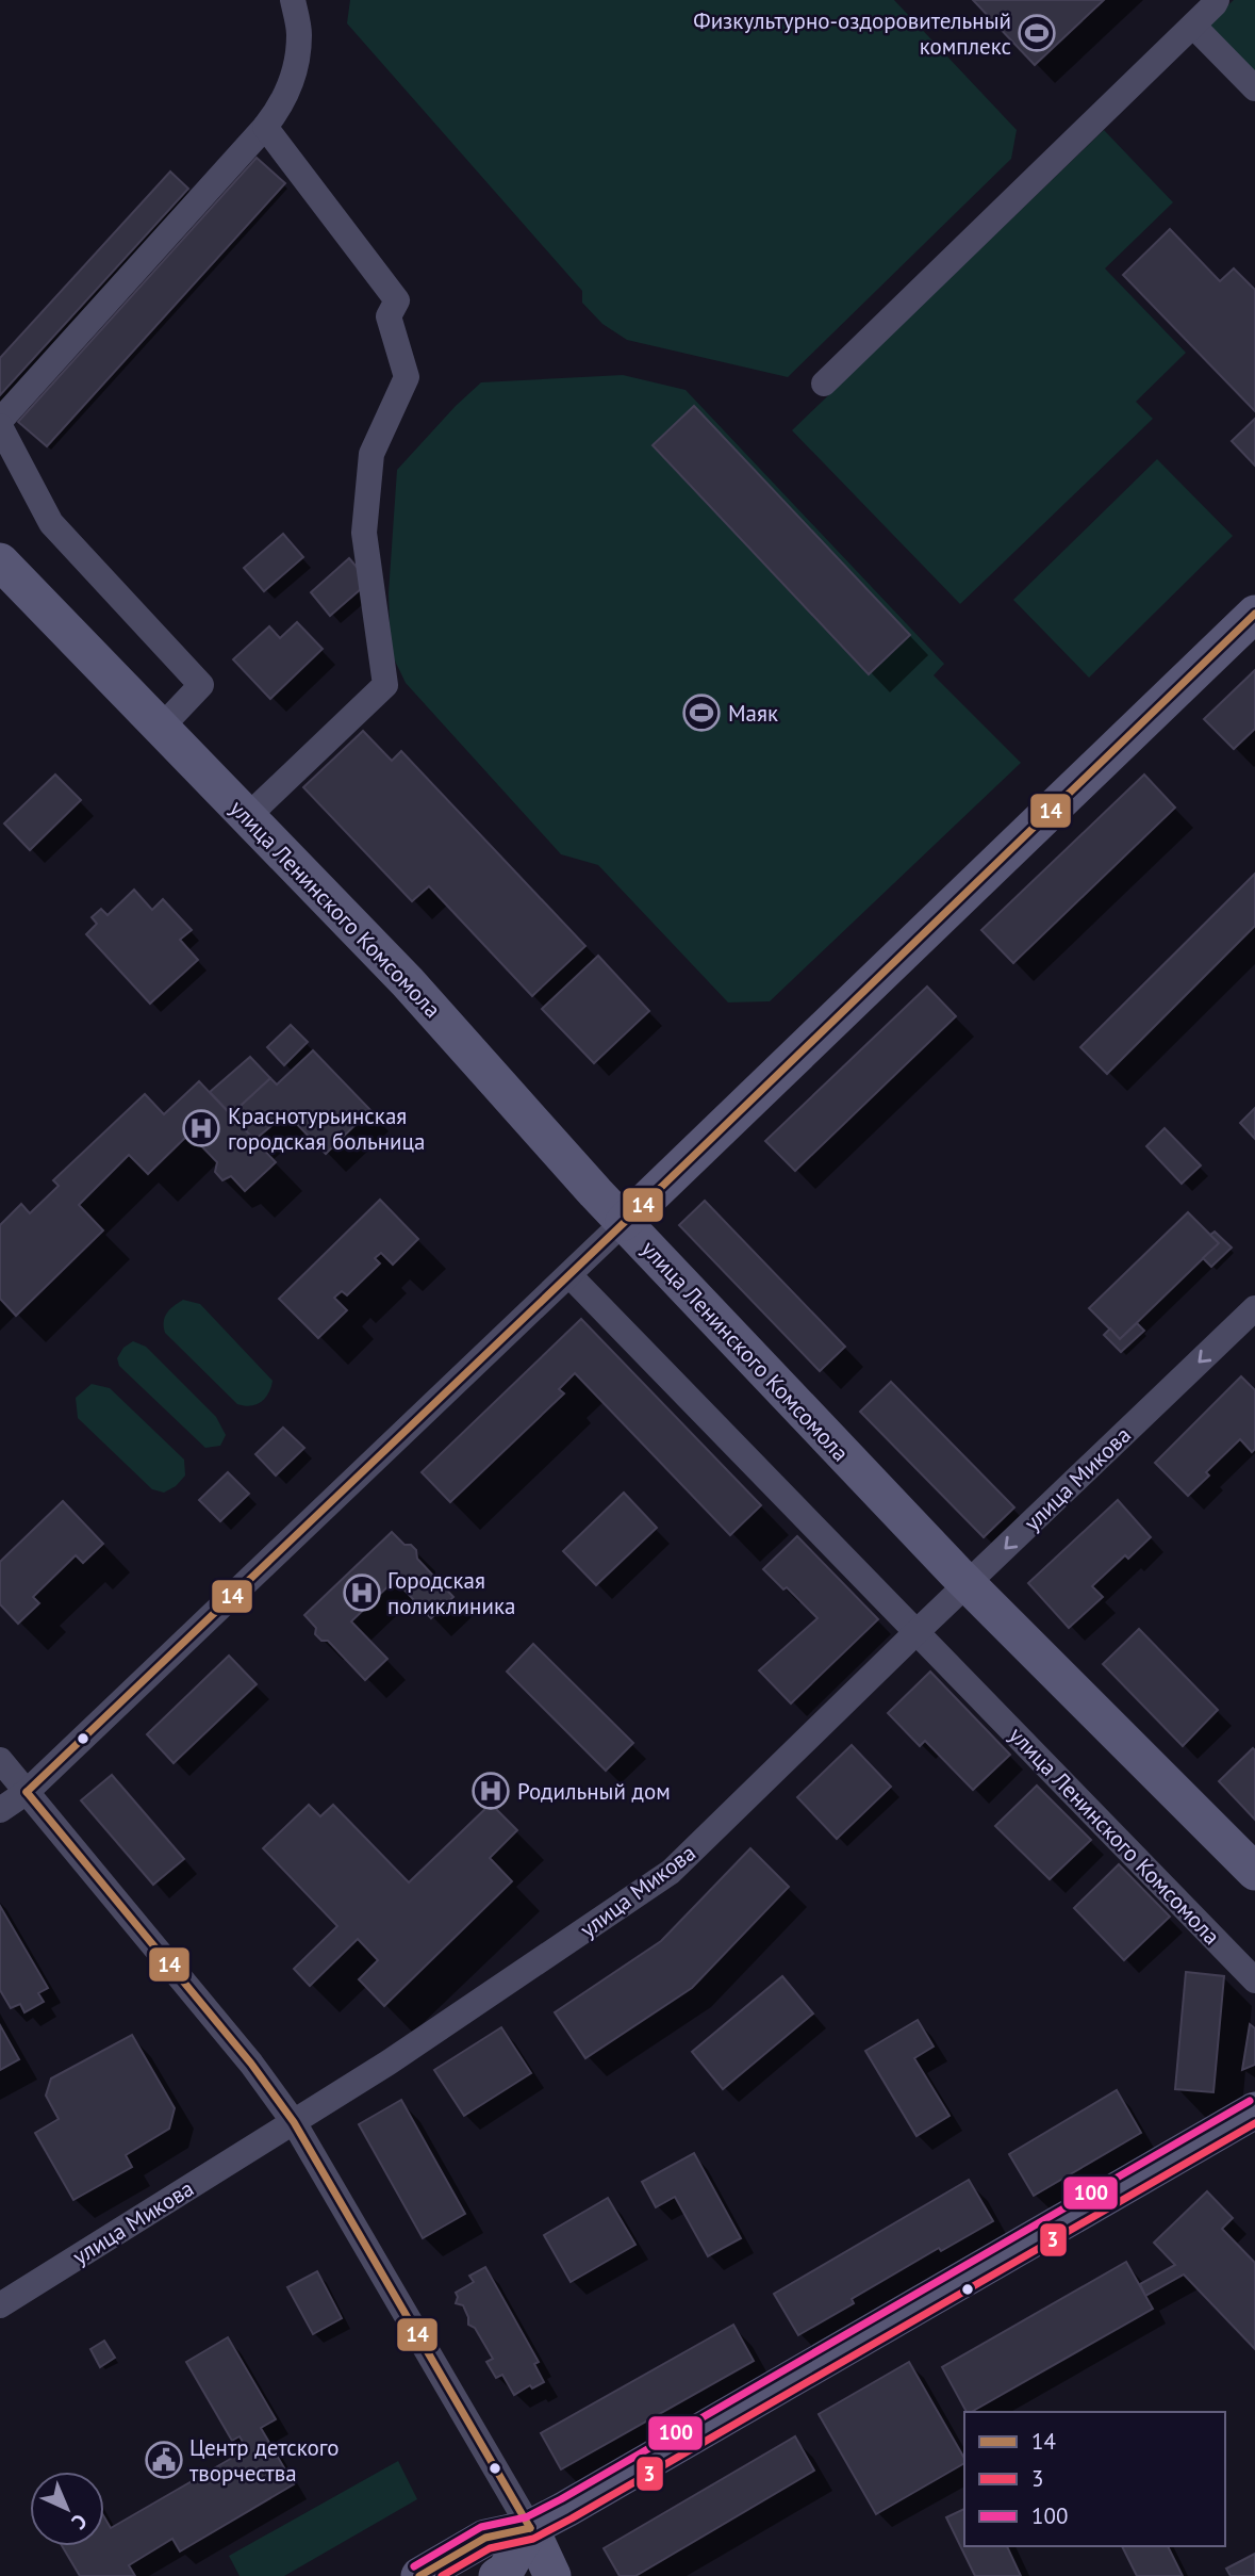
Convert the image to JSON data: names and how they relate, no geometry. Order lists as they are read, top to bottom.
{
  "streets": {
    "main road": ["улица Ленинского Комсомола"],
    "street": ["улица Микова"]
  },
  "crossings": [
    ["улица Ленинского Комсомола", "улица Микова"]
  ],
  "places": {
    "sports": ["Физкультурно-оздоровительный комплекс", "Маяк"],
    "hospital": ["Краснотурьинская городская больница", "Городская поликлиника", "Родильный дом"],
    "public building": ["Центр детского творчества"]
  },
  "lines": ["transit line 14", "transit line 100", "transit line 3"],
  "legend": ["14", "3", "100"],
  "north": "bottom right"
}
